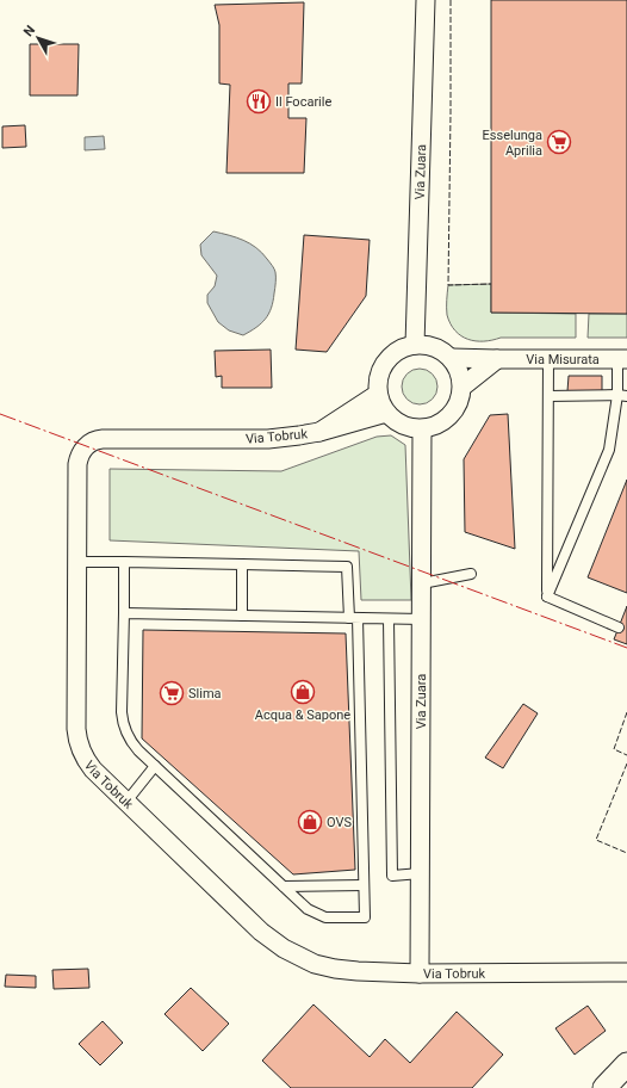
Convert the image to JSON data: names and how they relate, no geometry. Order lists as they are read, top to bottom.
{
  "streets": {
    "street": ["Via Zuara", "Via Misurata", "Via Tobruk"]
  },
  "crossings": [
    ["Via Zuara", "Via Misurata"],
    ["Via Zuara", "Via Tobruk"],
    ["Via Misurata", "Via Tobruk"]
  ],
  "places": {
    "restaurant": ["Il Focarile"],
    "supermarket": ["Esselunga Aprilia", "Slima"],
    "shop": ["Acqua & Sapone", "OVS"]
  },
  "north": "top left"
}
